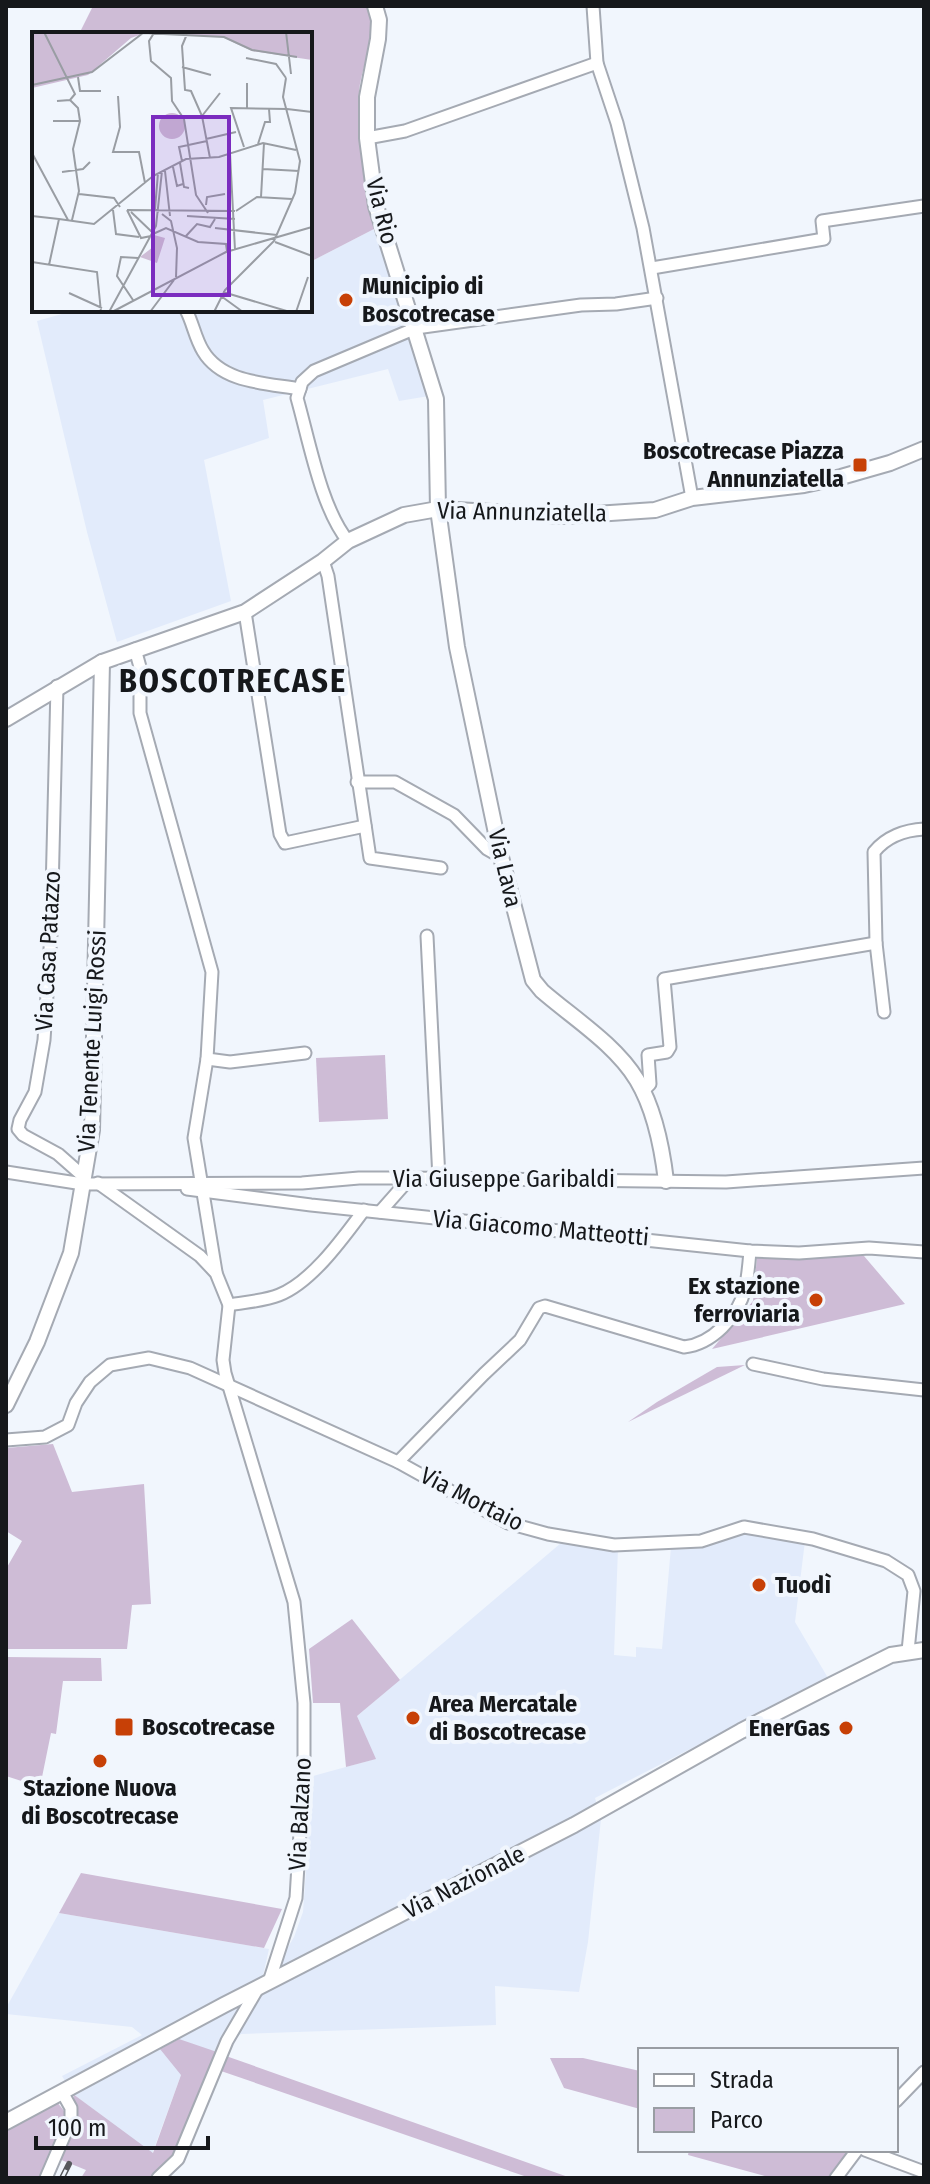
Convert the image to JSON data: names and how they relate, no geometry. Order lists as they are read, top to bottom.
{
  "streets": {
    "street": [
      "Via Rio",
      "Via Annunziatella",
      "Via Lava",
      "Via Casa Patazzo",
      "Via Tenente Luigi Rossi",
      "Via Giuseppe Garibaldi",
      "Via Giacomo Matteotti",
      "Via Mortaio",
      "Via Balzano",
      "Via Nazionale"
    ]
  },
  "crossings": [
    ["Via Rio", "Via Annunziatella"],
    ["Via Rio", "Via Lava"],
    ["Via Annunziatella", "Via Lava"],
    ["Via Annunziatella", "Via Casa Patazzo"],
    ["Via Annunziatella", "Via Tenente Luigi Rossi"],
    ["Via Lava", "Via Giuseppe Garibaldi"],
    ["Via Casa Patazzo", "Via Tenente Luigi Rossi"],
    ["Via Casa Patazzo", "Via Giacomo Matteotti"],
    ["Via Tenente Luigi Rossi", "Via Giacomo Matteotti"],
    ["Via Giuseppe Garibaldi", "Via Giacomo Matteotti"],
    ["Via Mortaio", "Via Balzano"],
    ["Via Mortaio", "Via Nazionale"],
    ["Via Balzano", "Via Nazionale"]
  ],
  "districts": ["BOSCOTRECASE"],
  "places": {
    "other": [
      "Municipio di Boscotrecase",
      "Ex stazione ferroviaria",
      "Tuodì",
      "Area Mercatale di Boscotrecase",
      "EnerGas",
      "Stazione Nuova di Boscotrecase"
    ],
    "transit": ["Boscotrecase Piazza Annunziatella", "Boscotrecase"]
  },
  "legend": ["Strada", "Parco"],
  "scale_bar": "100 m"
}
